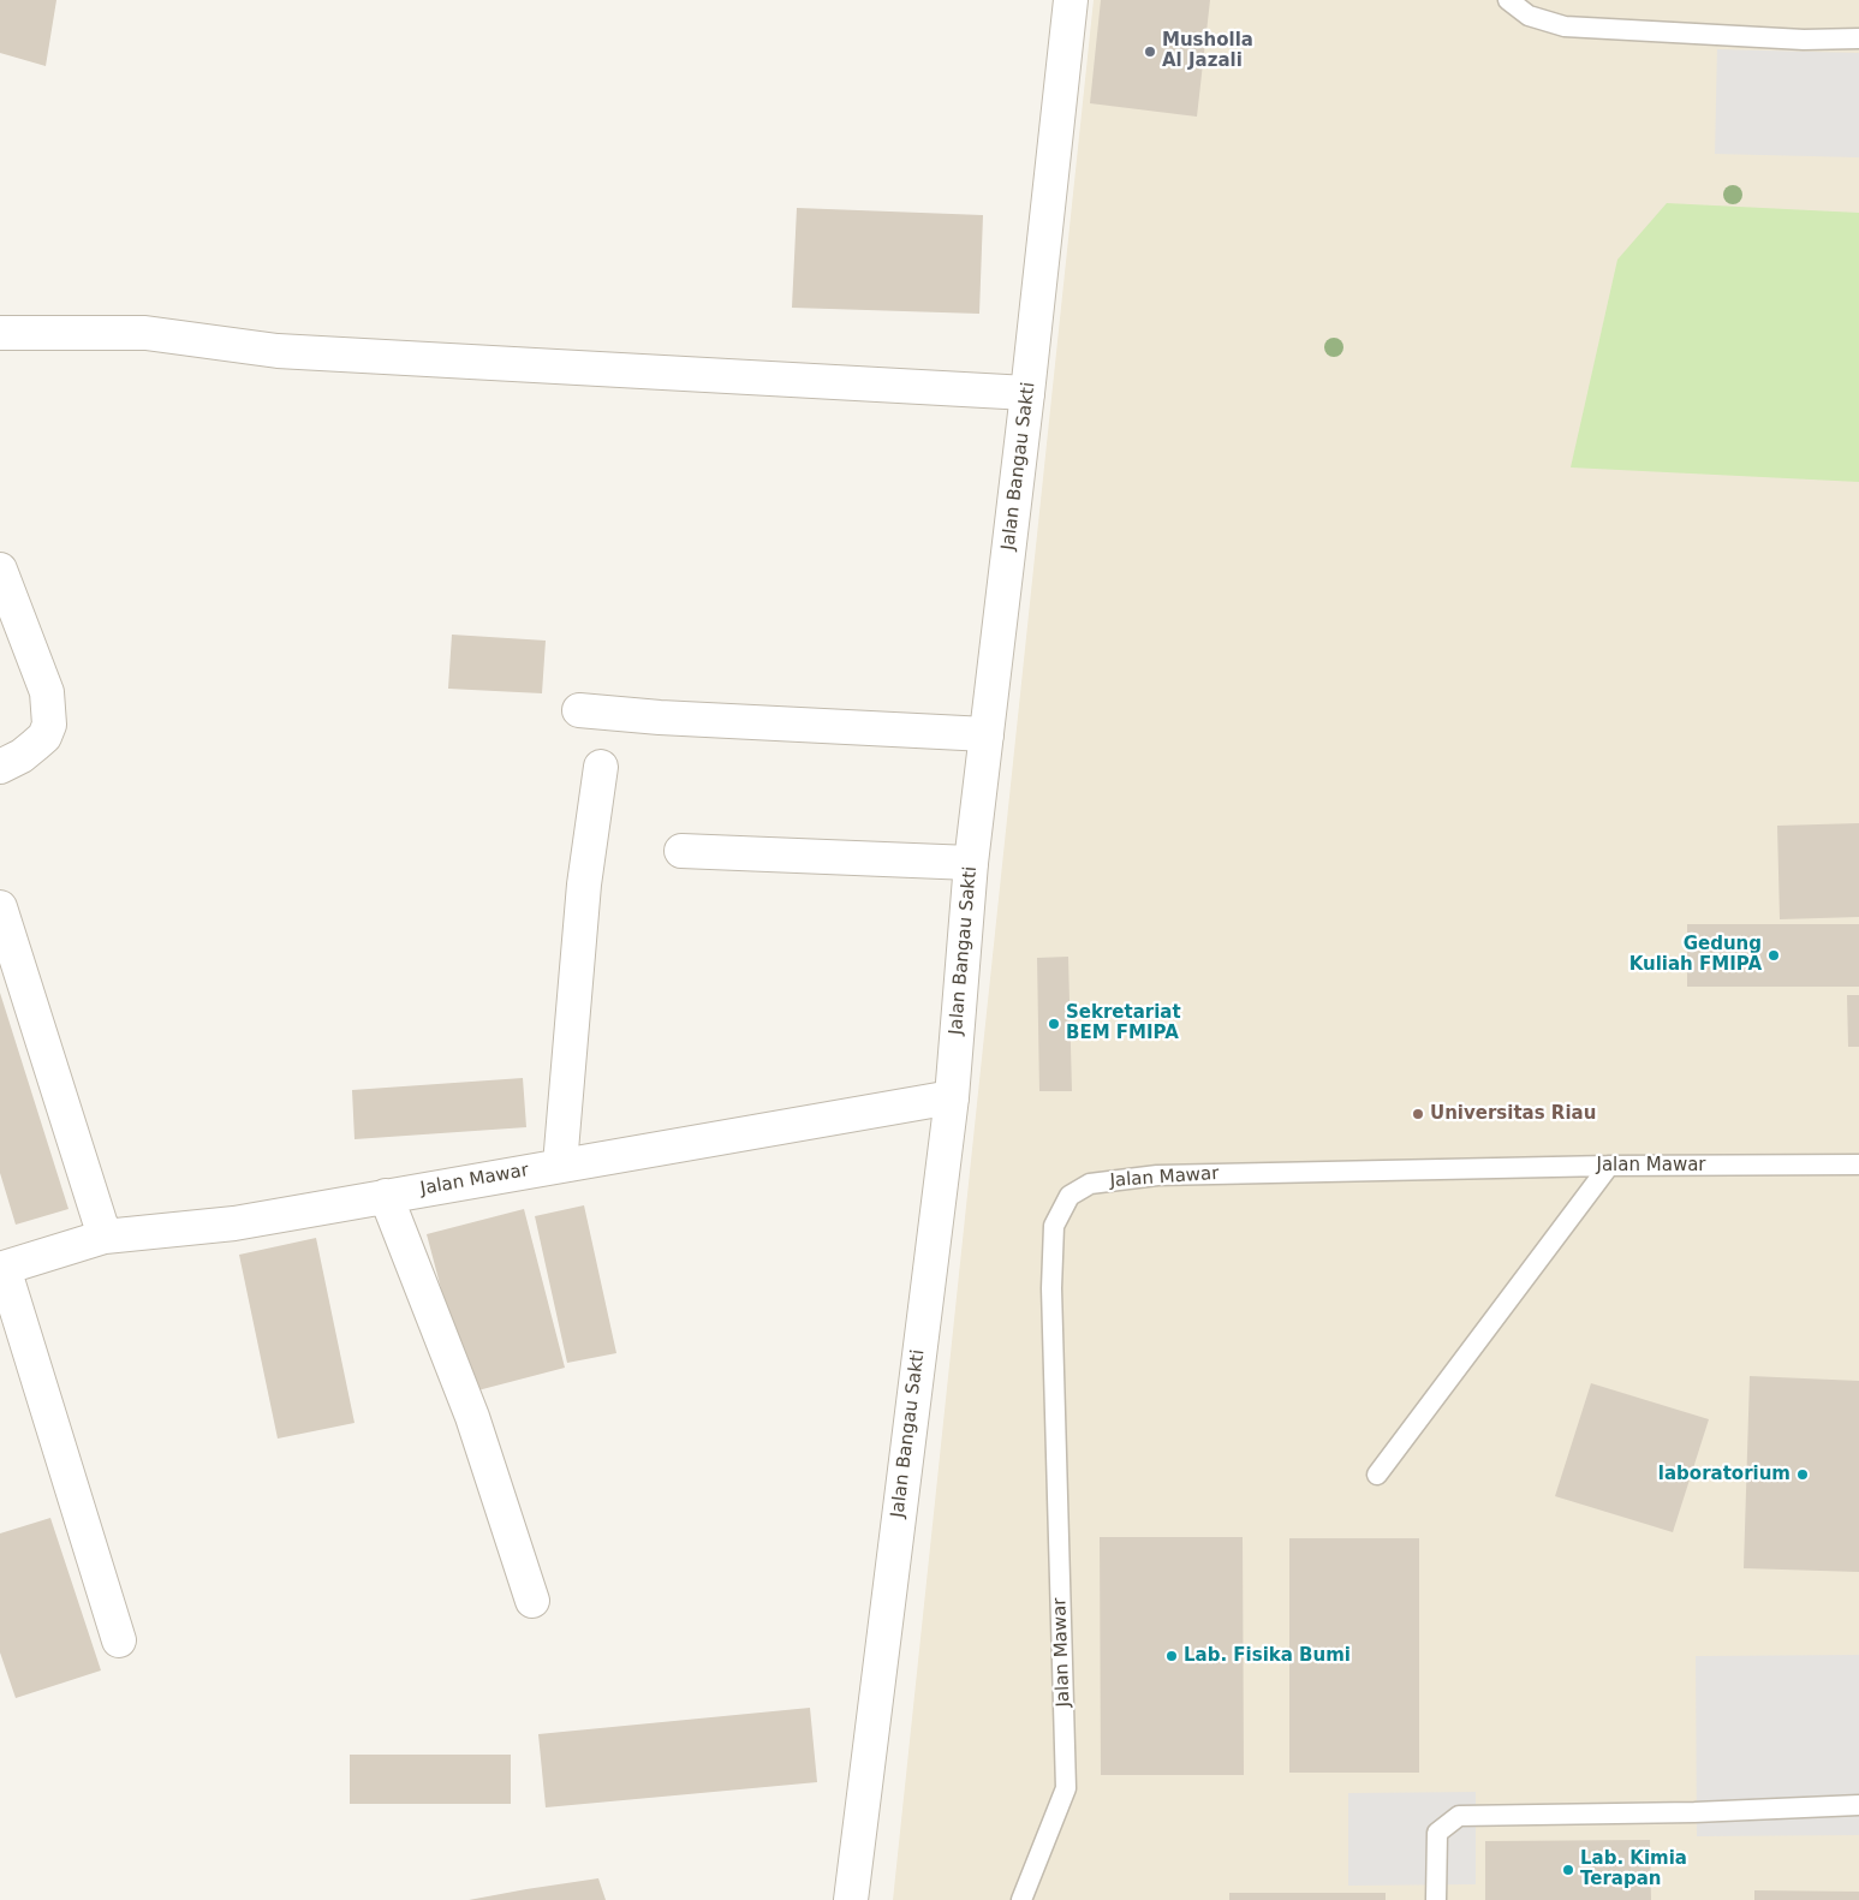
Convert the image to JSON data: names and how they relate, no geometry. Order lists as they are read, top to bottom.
{
  "streets": {
    "street": ["Jalan Bangau Sakti", "Jalan Mawar"]
  },
  "crossings": [
    ["Jalan Bangau Sakti", "Jalan Mawar"]
  ],
  "places": [
    "Musholla Al Jazali",
    "Gedung Kuliah FMIPA",
    "Sekretariat BEM FMIPA",
    "Universitas Riau",
    "laboratorium",
    "Lab. Fisika Bumi",
    "Lab. Kimia Terapan"
  ]
}
